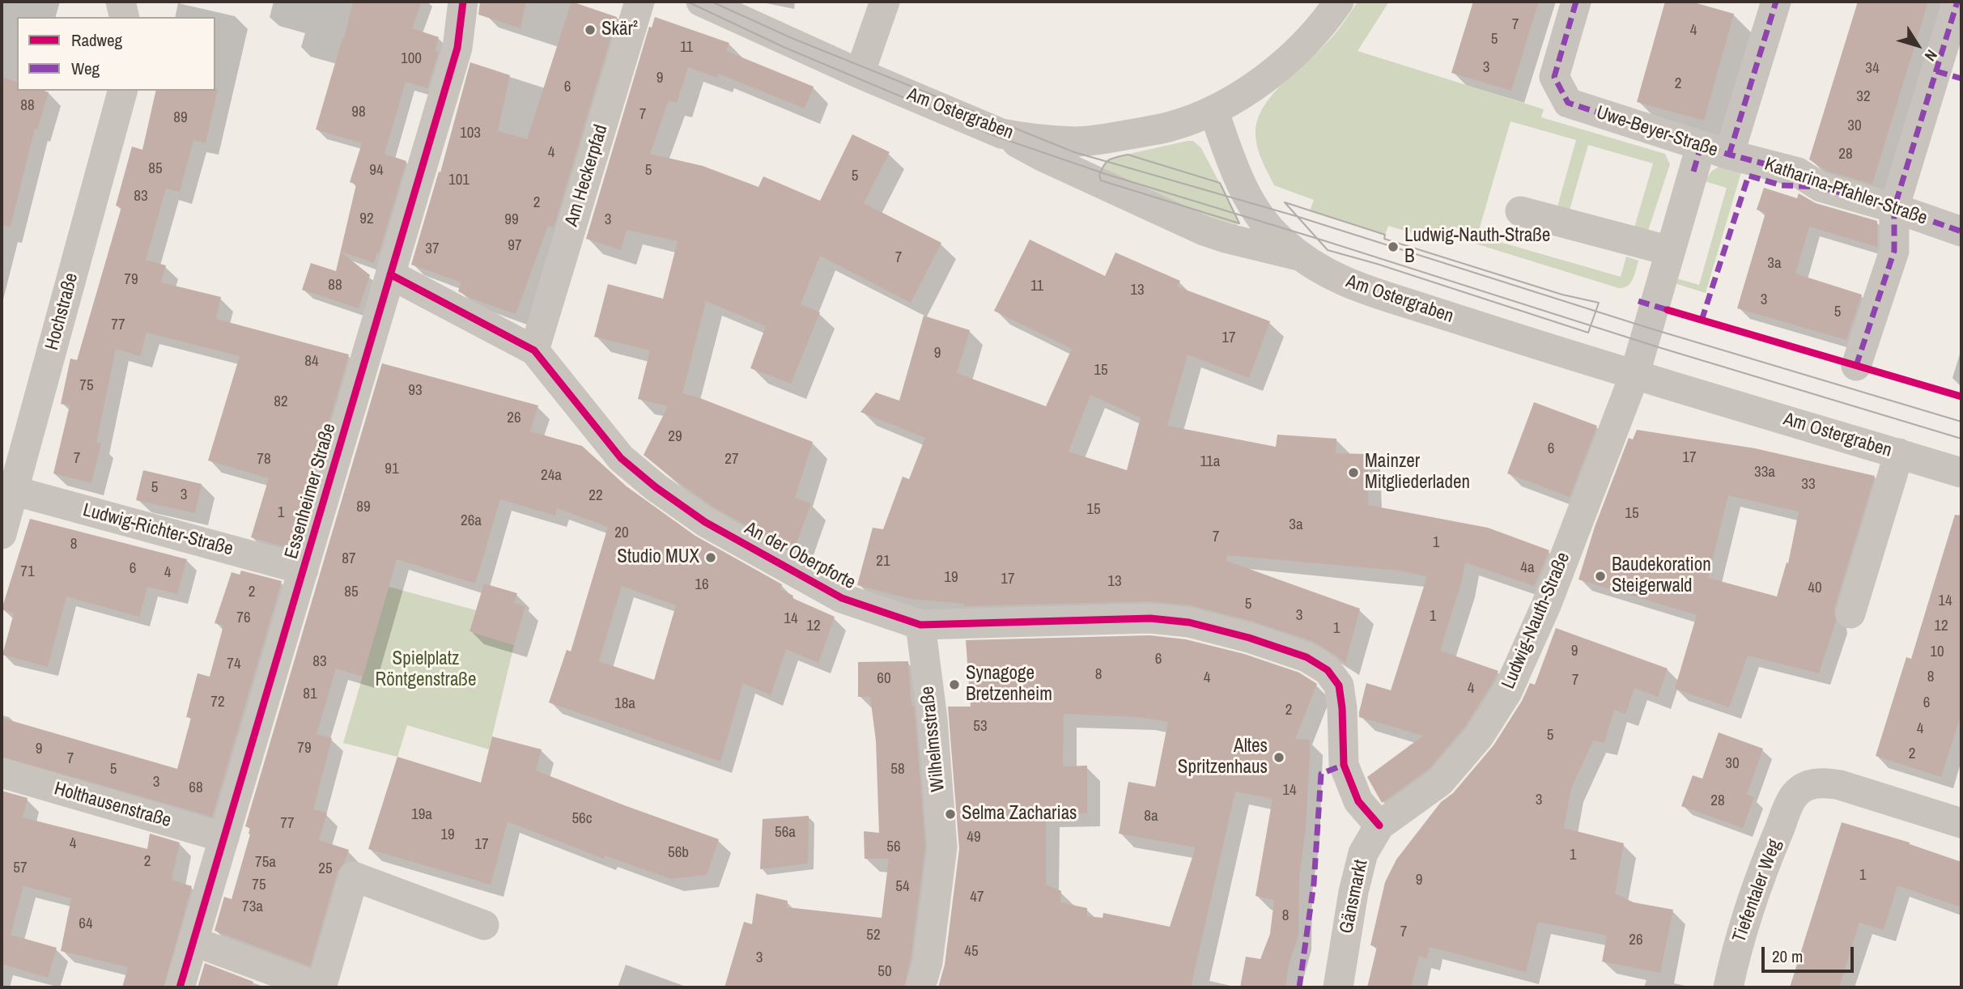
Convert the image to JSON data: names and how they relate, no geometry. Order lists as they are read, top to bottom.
{
  "streets": {
    "street": [
      "Am Ostergraben",
      "Uwe-Beyer-Straße",
      "Am Heckerpfad",
      "Katharina-Pfahler-Straße",
      "Hochstraße",
      "Essenheimer Straße",
      "Ludwig-Richter-Straße",
      "An der Oberpforte",
      "Ludwig-Nauth-Straße",
      "Wilhelmsstraße",
      "Holthausenstraße",
      "Tiefentaler Weg",
      "Gänsmarkt"
    ]
  },
  "crossings": [
    ["Am Ostergraben", "Ludwig-Nauth-Straße"],
    ["Uwe-Beyer-Straße", "Katharina-Pfahler-Straße"],
    ["Am Heckerpfad", "An der Oberpforte"],
    ["Hochstraße", "Ludwig-Richter-Straße"],
    ["Essenheimer Straße", "Ludwig-Richter-Straße"],
    ["Essenheimer Straße", "An der Oberpforte"],
    ["Essenheimer Straße", "Holthausenstraße"],
    ["An der Oberpforte", "Ludwig-Nauth-Straße"],
    ["An der Oberpforte", "Wilhelmsstraße"],
    ["An der Oberpforte", "Gänsmarkt"],
    ["Ludwig-Nauth-Straße", "Gänsmarkt"]
  ],
  "parks": ["Spielplatz Röntgenstraße"],
  "places": [
    "Skär²",
    "Ludwig-Nauth-Straße B",
    "Mainzer Mitgliederladen",
    "Studio MUX",
    "Baudekoration Steigerwald",
    "Synagoge Bretzenheim",
    "Altes Spritzenhaus",
    "Selma Zacharias"
  ],
  "house_numbers": [
    "7",
    "4",
    "5",
    "11",
    "100",
    "3",
    "34",
    "9",
    "2",
    "6",
    "32",
    "88",
    "98",
    "7",
    "89",
    "30",
    "103",
    "4",
    "28",
    "85",
    "94",
    "5",
    "5",
    "101",
    "83",
    "2",
    "92",
    "99",
    "3",
    "97",
    "37",
    "7",
    "3a",
    "79",
    "88",
    "11",
    "13",
    "3",
    "5",
    "77",
    "17",
    "9",
    "84",
    "15",
    "75",
    "93",
    "82",
    "26",
    "29",
    "6",
    "17",
    "7",
    "78",
    "27",
    "11a",
    "91",
    "33a",
    "24a",
    "33",
    "5",
    "3",
    "22",
    "89",
    "15",
    "1",
    "15",
    "26a",
    "3a",
    "20",
    "7",
    "1",
    "8",
    "87",
    "21",
    "4a",
    "6",
    "71",
    "4",
    "19",
    "17",
    "13",
    "16",
    "40",
    "2",
    "85",
    "14",
    "5",
    "3",
    "1",
    "76",
    "14",
    "12",
    "12",
    "1",
    "9",
    "10",
    "6",
    "83",
    "74",
    "8",
    "8",
    "4",
    "60",
    "7",
    "4",
    "81",
    "72",
    "6",
    "18a",
    "2",
    "53",
    "4",
    "5",
    "79",
    "9",
    "2",
    "7",
    "30",
    "5",
    "58",
    "3",
    "68",
    "14",
    "3",
    "28",
    "19a",
    "8a",
    "56c",
    "77",
    "56a",
    "19",
    "49",
    "4",
    "17",
    "56",
    "56b",
    "1",
    "2",
    "75a",
    "57",
    "25",
    "1",
    "9",
    "75",
    "54",
    "47",
    "73a",
    "8",
    "64",
    "7",
    "52",
    "26",
    "45",
    "3",
    "50"
  ],
  "legend": ["Radweg", "Weg"],
  "scale_bar": "20 m",
  "north": "bottom right"
}
